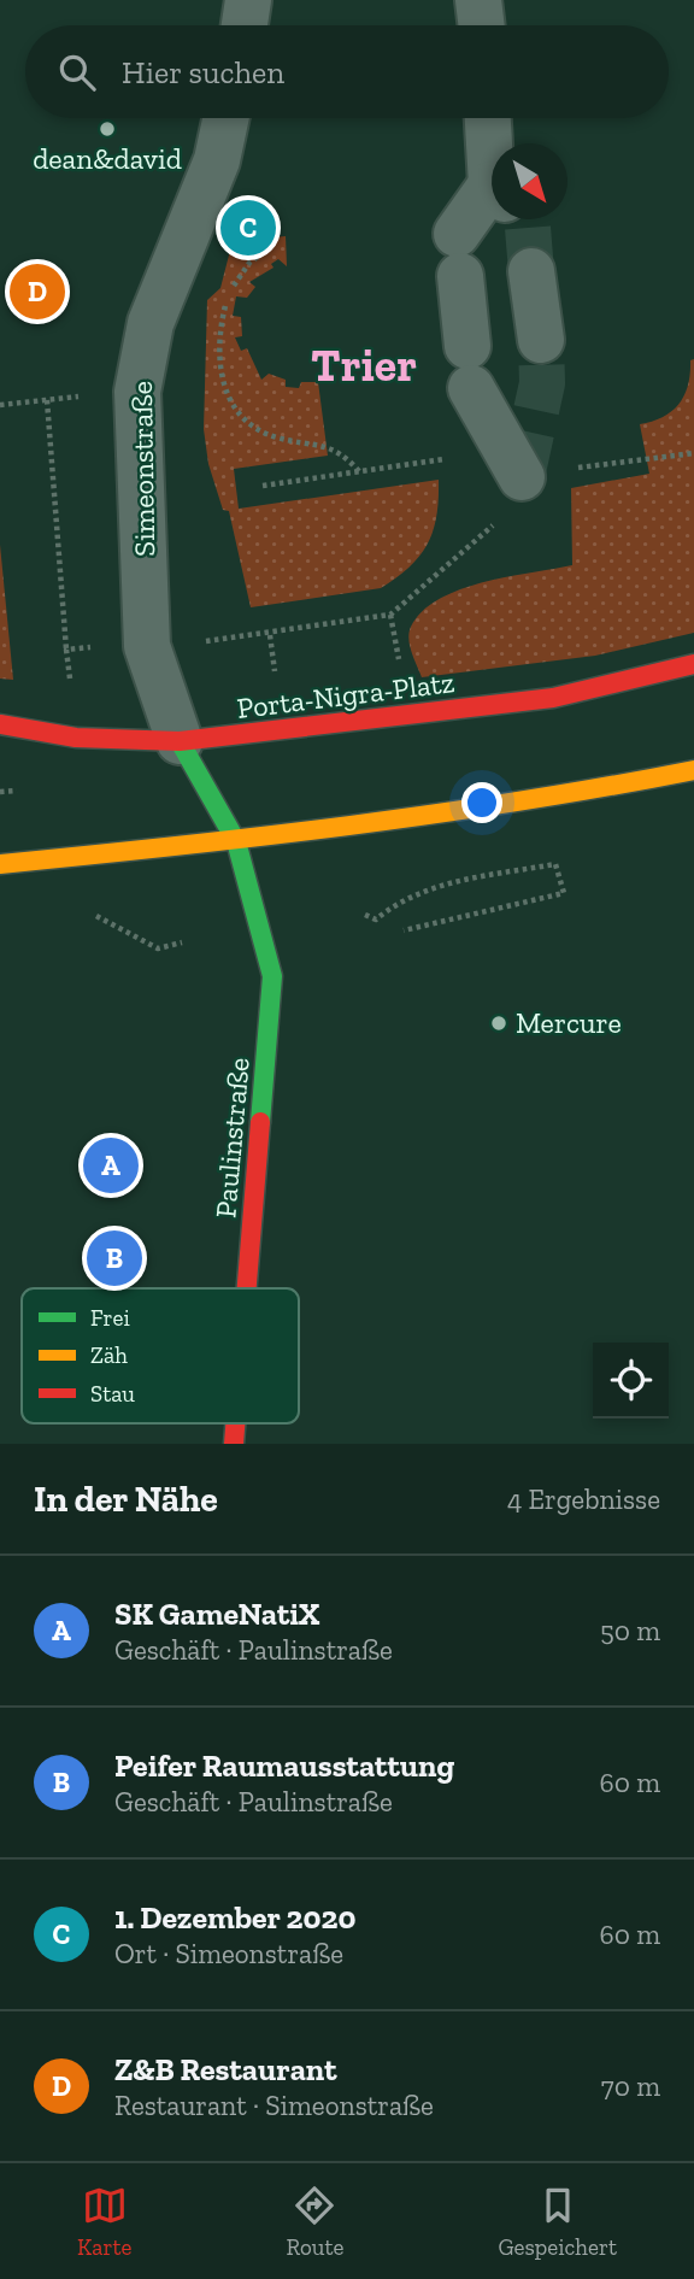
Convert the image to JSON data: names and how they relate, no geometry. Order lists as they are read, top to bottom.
{
  "streets": {
    "main road": ["Porta-Nigra-Platz", "Paulinstraße"],
    "street": ["Simeonstraße"]
  },
  "crossings": [
    ["Simeonstraße", "Porta-Nigra-Platz"],
    ["Simeonstraße", "Paulinstraße"],
    ["Porta-Nigra-Platz", "Paulinstraße"]
  ],
  "districts": ["Trier"],
  "places": ["dean&david", "Mercure"],
  "legend": ["Frei", "Zäh", "Stau"],
  "north": "bottom right",
  "page": {
    "search": "Hier suchen",
    "pins": [
      "C",
      "D",
      "A",
      "B"
    ],
    "heading": ["In der Nähe", "4 Ergebnisse"],
    "list": [
      {
        "mark": "A",
        "name": "SK GameNatiX",
        "note": "Geschäft · Paulinstraße",
        "value": "50 m"
      },
      {
        "mark": "B",
        "name": "Peifer Raumausstattung",
        "note": "Geschäft · Paulinstraße",
        "value": "60 m"
      },
      {
        "mark": "C",
        "name": "1. Dezember 2020",
        "note": "Ort · Simeonstraße",
        "value": "60 m"
      },
      {
        "mark": "D",
        "name": "Z&B Restaurant",
        "note": "Restaurant · Simeonstraße",
        "value": "70 m"
      }
    ],
    "nav": ["Karte", "Route", "Gespeichert"]
  }
}
